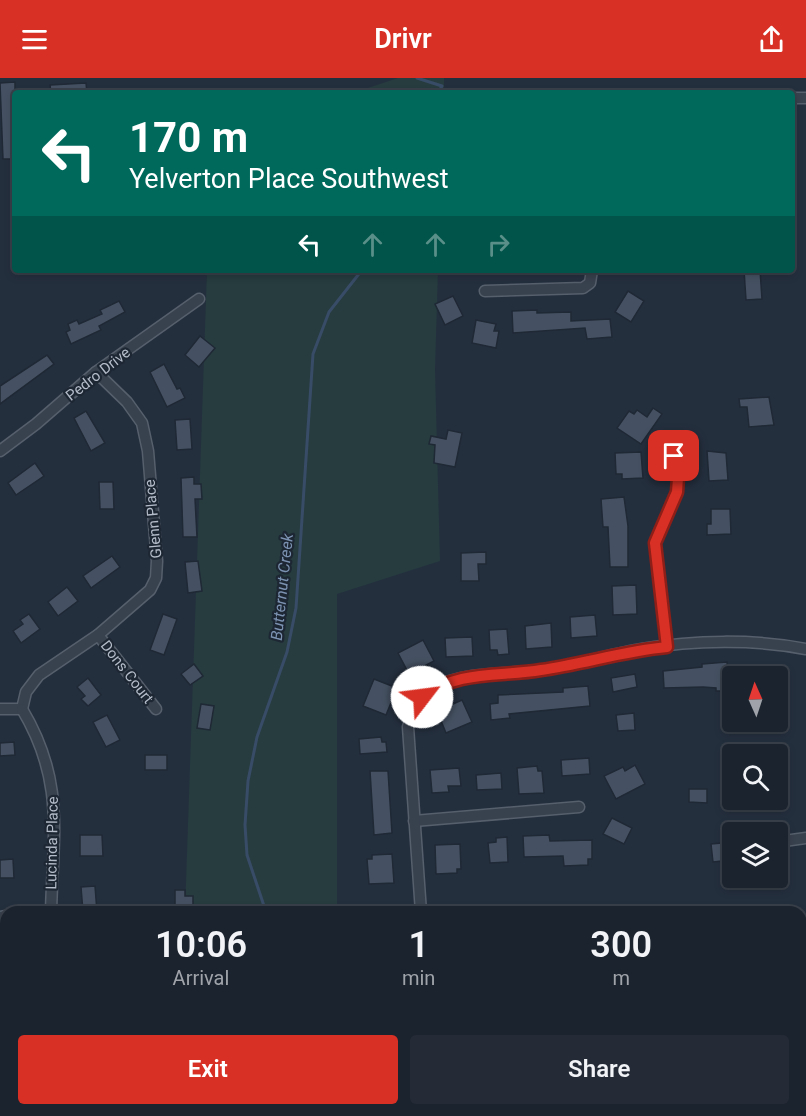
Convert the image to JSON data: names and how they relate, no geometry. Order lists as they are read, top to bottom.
{
  "streets": {
    "street": [
      "Pedro Drive",
      "Glenn Place",
      "Dons Court",
      "Lucinda Place"
    ]
  },
  "crossings": [
    ["Pedro Drive", "Glenn Place"],
    ["Glenn Place", "Dons Court"],
    ["Glenn Place", "Lucinda Place"]
  ],
  "water": ["Butternut Creek"],
  "north": "top",
  "page": {
    "header": "Drivr",
    "turn": ["170 m", "Yelverton Place Southwest"],
    "eta": [
      "10:06",
      "Arrival",
      "1",
      "min",
      "300",
      "m"
    ],
    "buttons": ["Exit", "Share"]
  }
}
